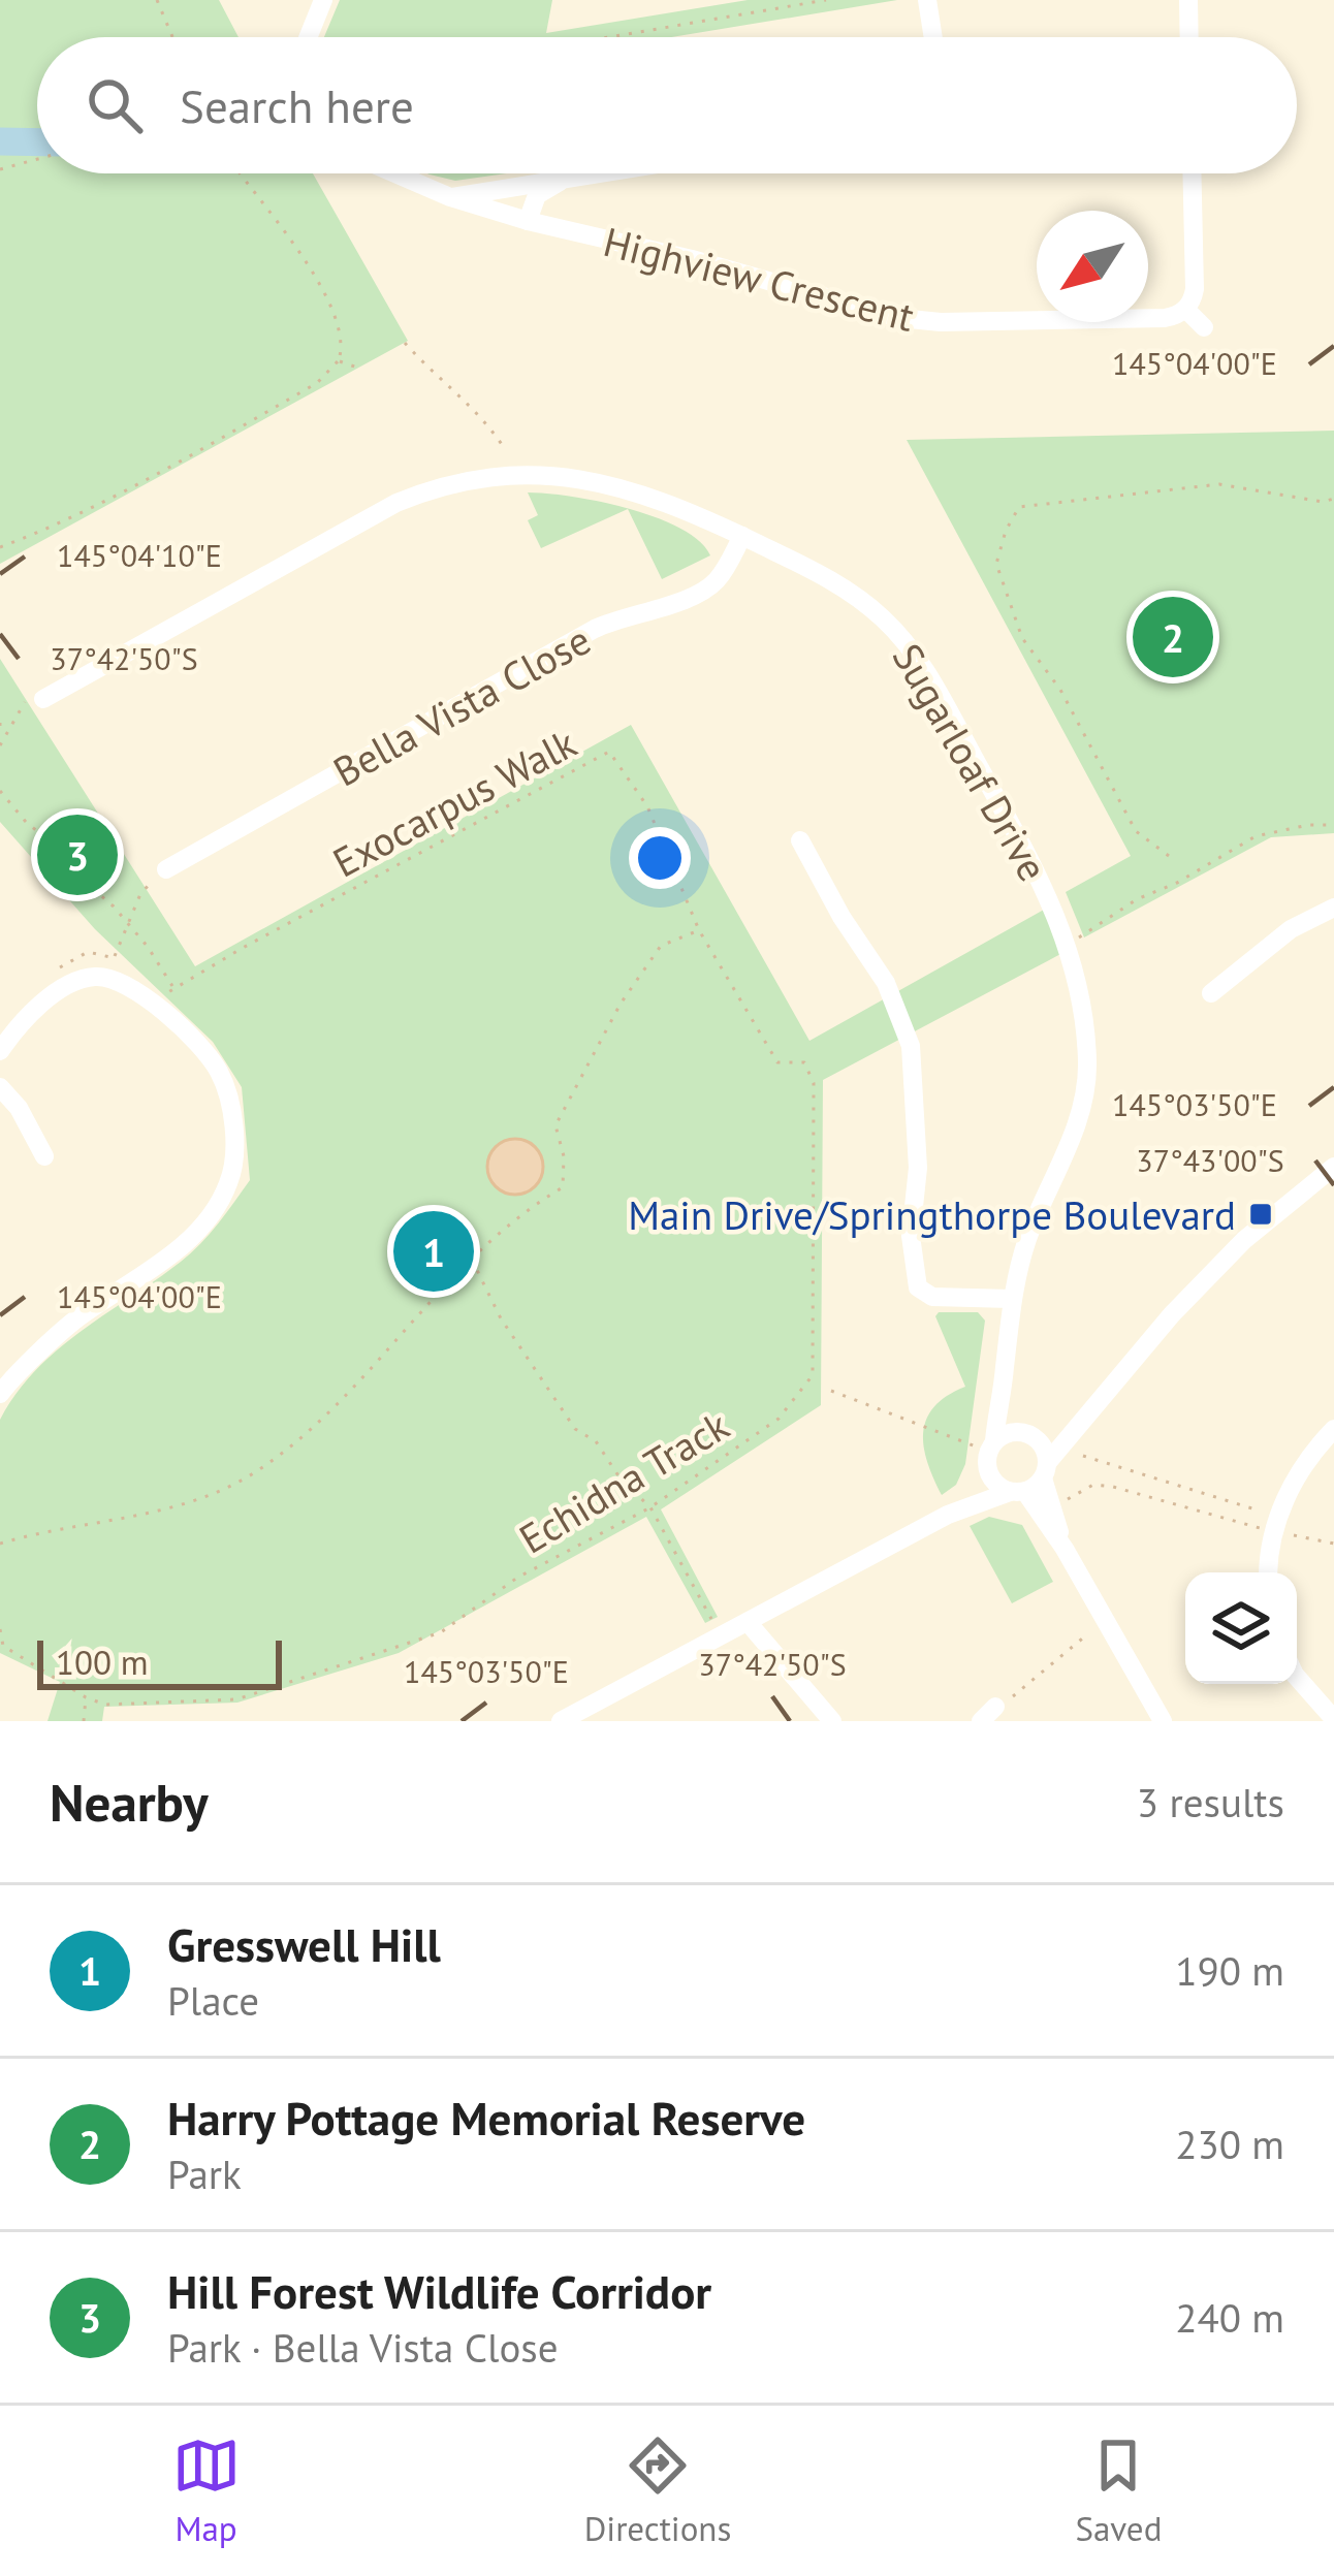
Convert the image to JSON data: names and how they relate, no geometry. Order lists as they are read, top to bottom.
{
  "streets": {
    "street": ["Highview Crescent", "Bella Vista Close", "Sugarloaf Drive"],
    "path": ["Exocarpus Walk", "Echidna Track"]
  },
  "crossings": [
    ["Bella Vista Close", "Sugarloaf Drive"],
    ["Exocarpus Walk", "Echidna Track"]
  ],
  "places": {
    "transit": ["Main Drive/Springthorpe Boulevard"]
  },
  "scale_bar": "100 m",
  "north": "bottom left",
  "page": {
    "search": "Search here",
    "pins": ["2", "3", "1"],
    "scale": "100 m",
    "heading": ["Nearby", "3 results"],
    "list": [
      {
        "mark": "1",
        "name": "Gresswell Hill",
        "note": "Place",
        "value": "190 m"
      },
      {
        "mark": "2",
        "name": "Harry Pottage Memorial Reserve",
        "note": "Park",
        "value": "230 m"
      },
      {
        "mark": "3",
        "name": "Hill Forest Wildlife Corridor",
        "note": "Park · Bella Vista Close",
        "value": "240 m"
      }
    ],
    "nav": ["Map", "Directions", "Saved"]
  },
  "coordinates": [
    "145°04'00\"E",
    "145°04'10\"E",
    "37°42'50\"S",
    "145°03'50\"E",
    "37°43'00\"S"
  ]
}
